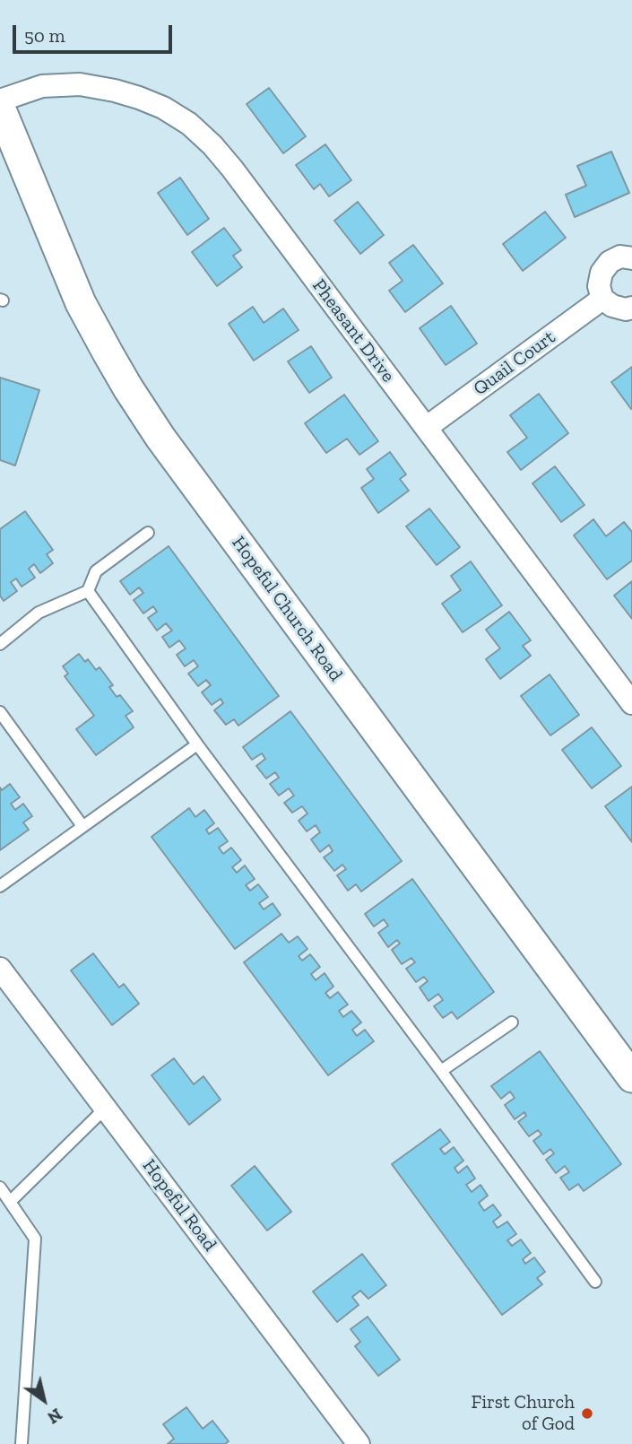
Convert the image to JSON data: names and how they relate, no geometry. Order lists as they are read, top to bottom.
{
  "streets": {
    "main road": ["Hopeful Church Road"],
    "street": ["Pheasant Drive", "Quail Court", "Hopeful Road"]
  },
  "crossings": [
    ["Pheasant Drive", "Quail Court"]
  ],
  "places": ["First Church of God"],
  "scale_bar": "50 m",
  "north": "bottom right"
}
